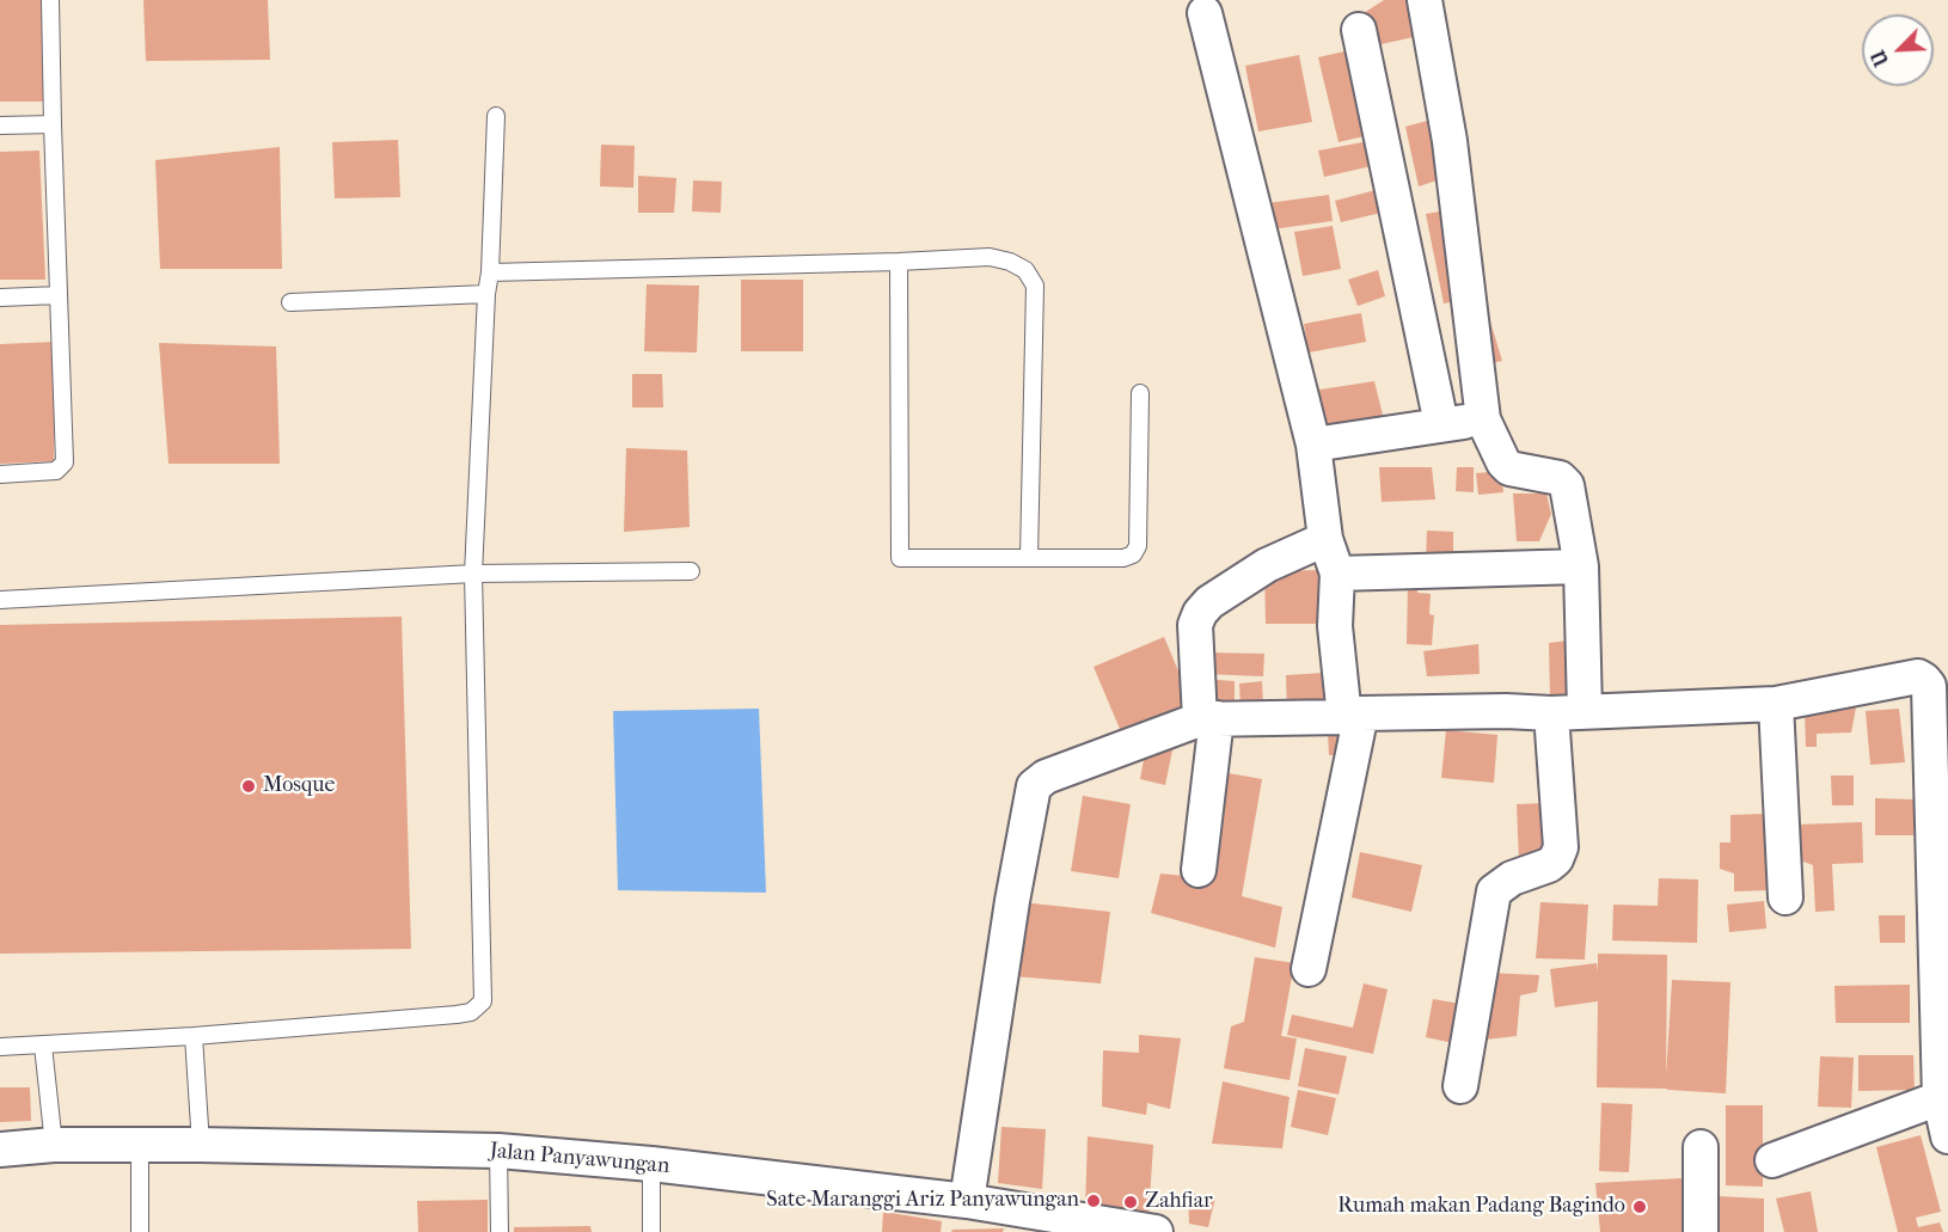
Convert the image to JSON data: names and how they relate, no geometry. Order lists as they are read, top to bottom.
{
  "streets": {
    "street": ["Jalan Panyawungan"]
  },
  "places": [
    "Mosque",
    "Sate Maranggi Ariz Panyawungan",
    "Zahfiar",
    "Rumah makan Padang Bagindo"
  ],
  "north": "bottom left"
}
